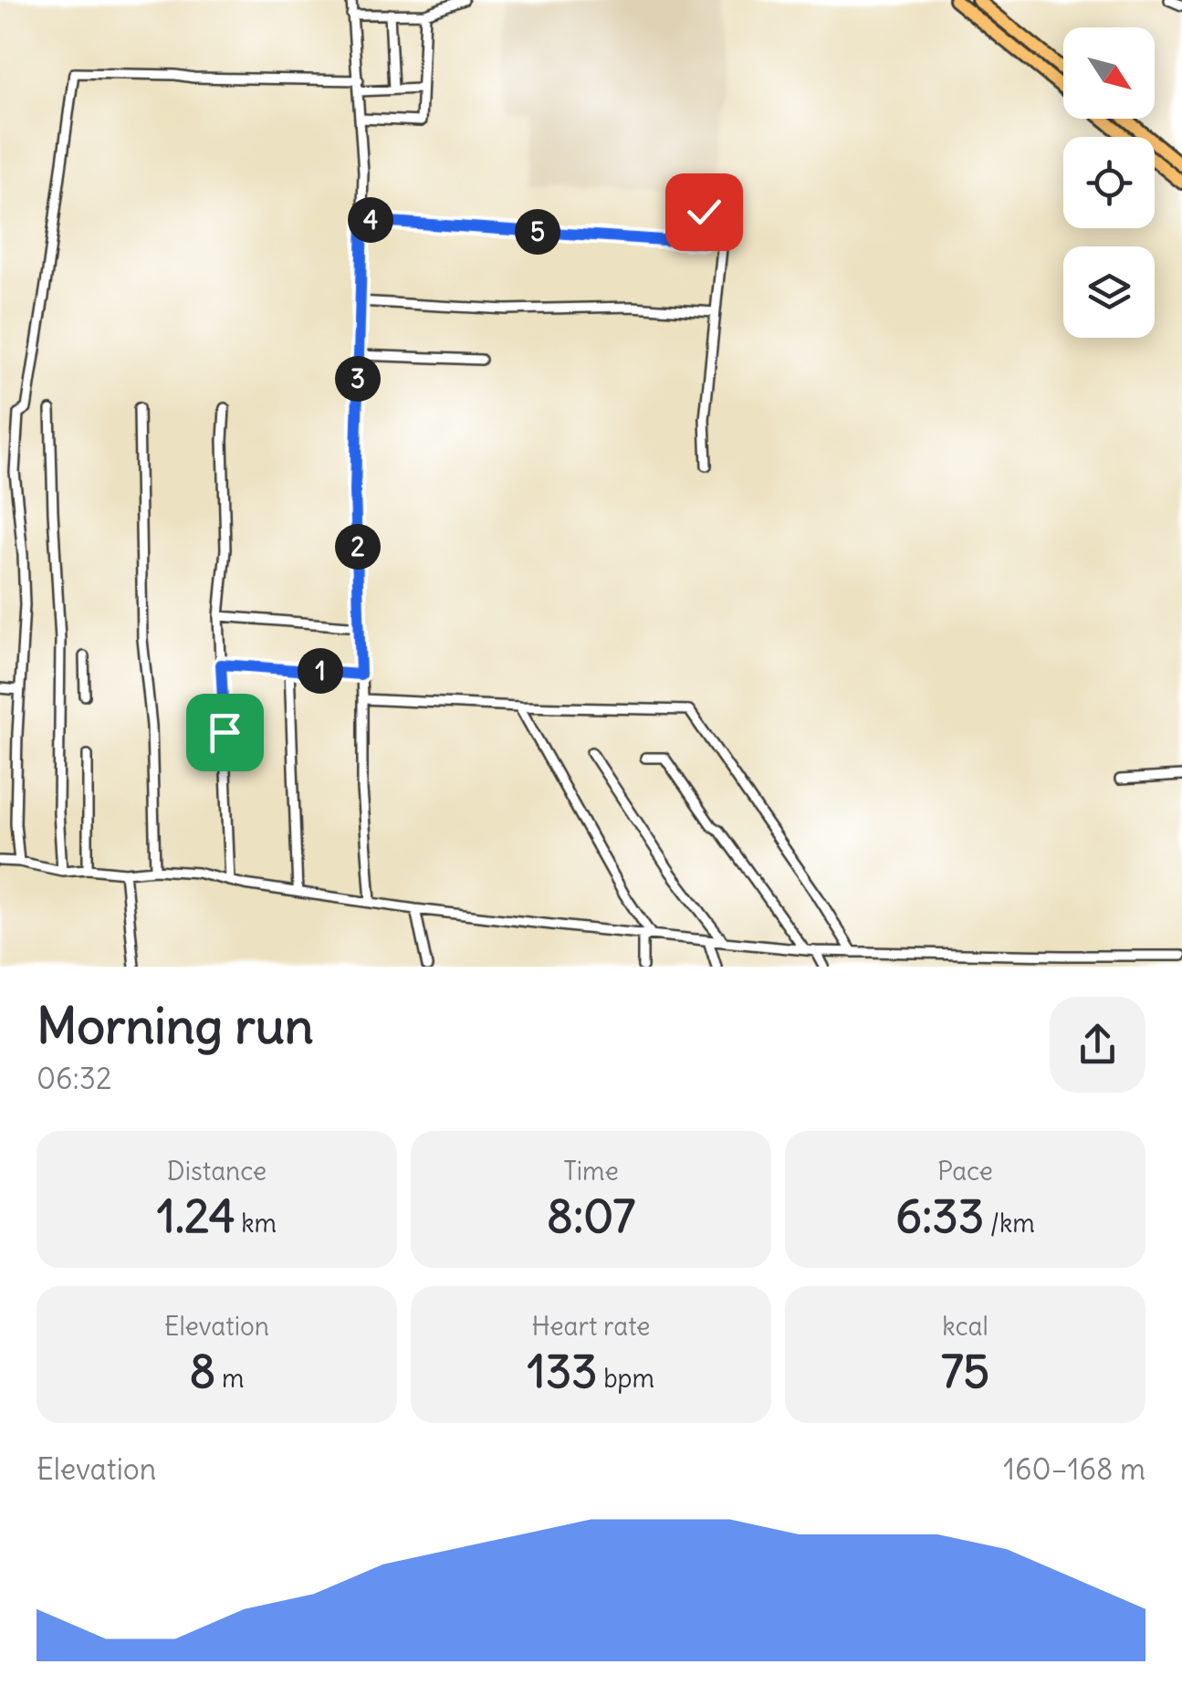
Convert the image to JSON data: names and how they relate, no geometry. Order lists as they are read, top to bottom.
{
  "north": "bottom right",
  "page": {
    "pins": [
      "4",
      "5",
      "3",
      "2",
      "1"
    ],
    "heading": ["Morning run", "06:32"],
    "stats": [
      ["Distance", "1.24 km"],
      ["Time", "8:07"],
      ["Pace", "6:33 /km"],
      ["Elevation", "8 m"],
      ["Heart rate", "133 bpm"],
      ["kcal", "75"]
    ],
    "chart": ["Elevation", "160–168 m"]
  }
}
